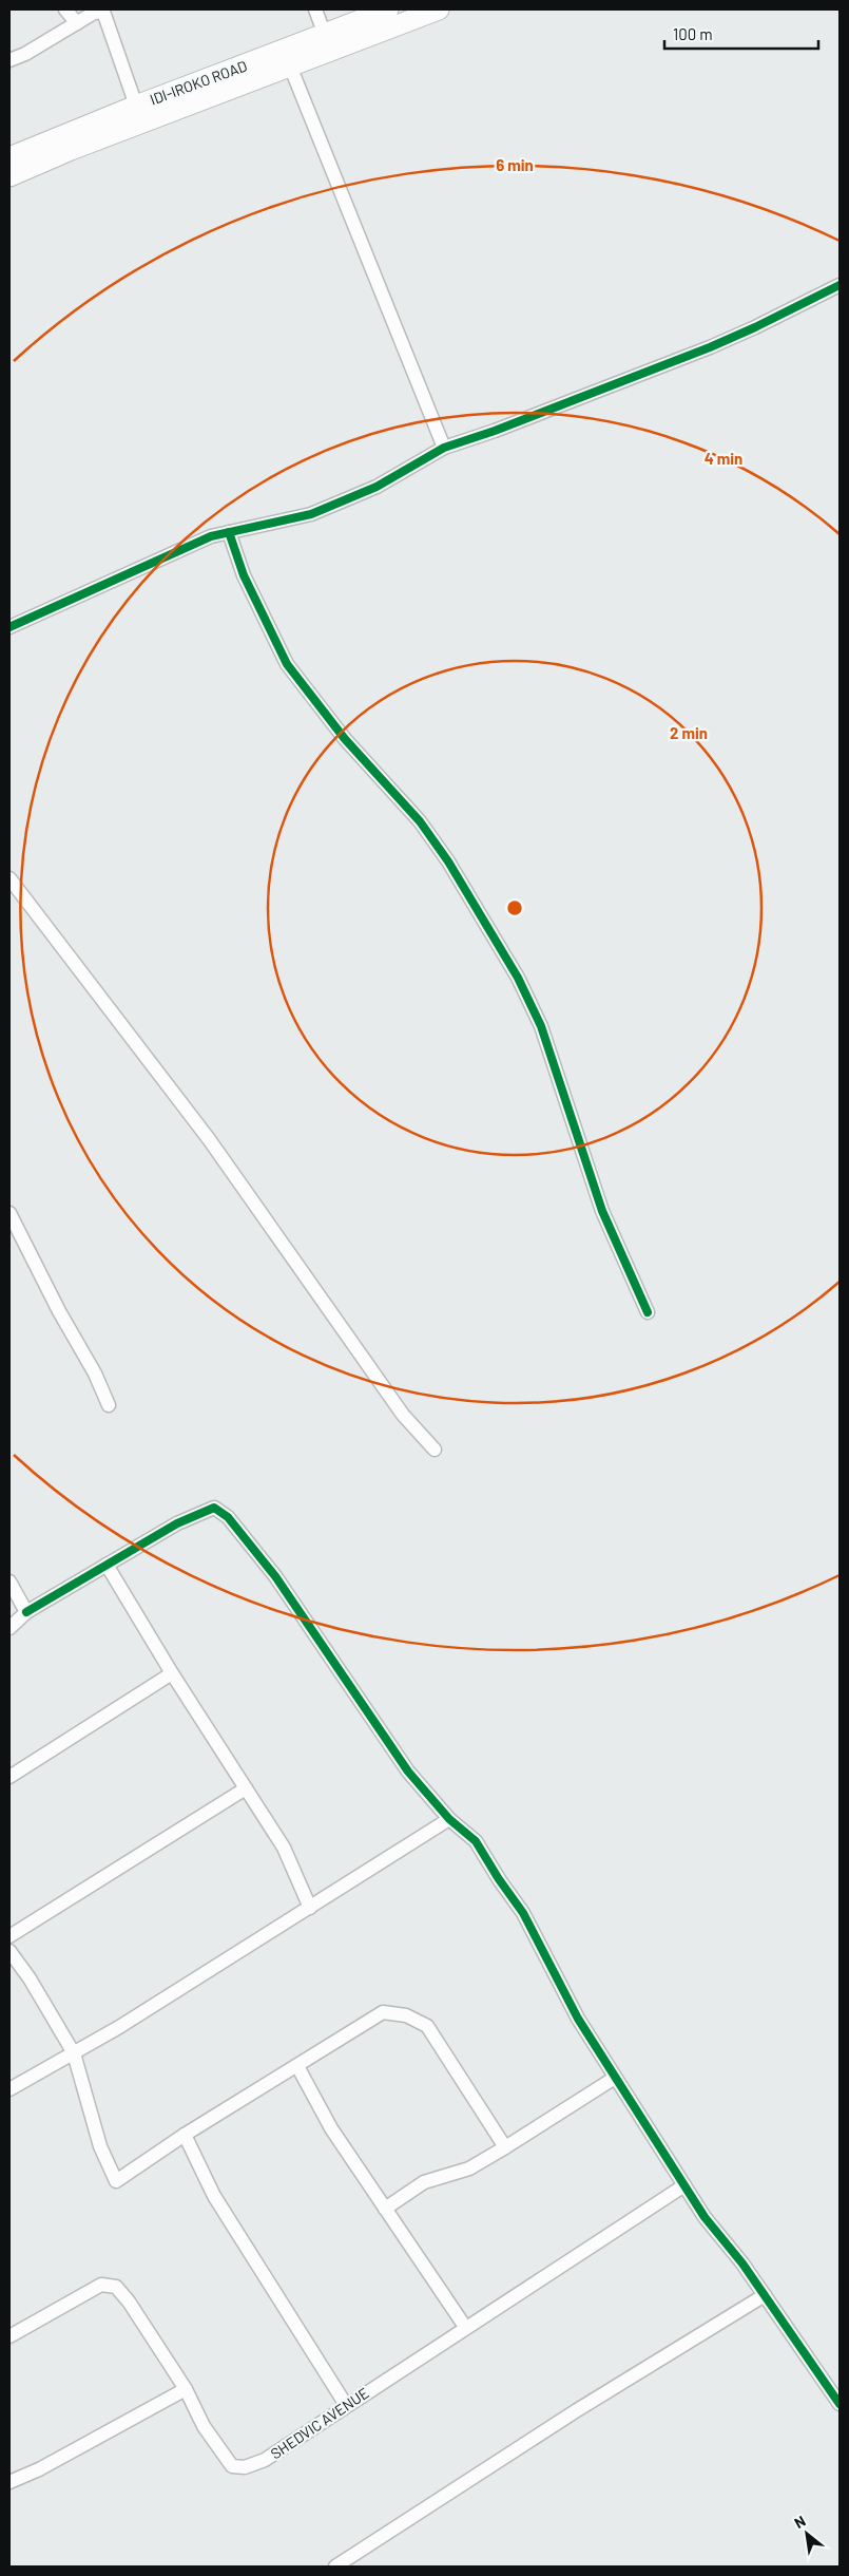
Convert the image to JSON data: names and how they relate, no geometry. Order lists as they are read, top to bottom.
{
  "streets": {
    "highway": ["IDI-IROKO ROAD"],
    "street": ["SHEDVIC AVENUE"]
  },
  "scale_bar": "100 m",
  "north": "top left",
  "rings": ["6 min", "4 min", "2 min"]
}
